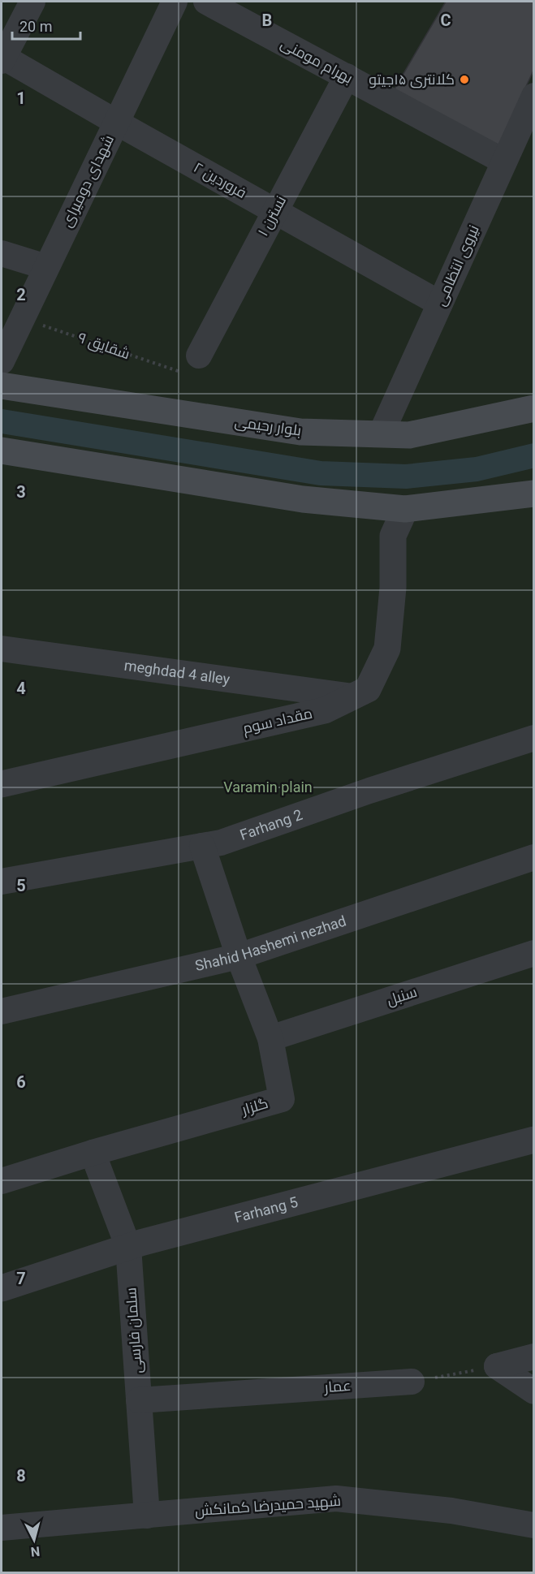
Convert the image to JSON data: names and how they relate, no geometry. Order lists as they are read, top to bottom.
{
  "streets": {
    "main road": ["بلوار رحیمی"],
    "street": [
      "بهرام مومنی",
      "فروردین ۲",
      "شهدای دومیرای",
      "نسترن ۱",
      "نیروی انتظامی",
      "meghdad 4 alley",
      "مقداد سوم",
      "Farhang 2",
      "Shahid Hashemi nezhad",
      "سنبل",
      "گلزار",
      "Farhang 5",
      "سلمان فارسی",
      "عمار",
      "شهید حمیدرضا کمانکش"
    ],
    "path": ["شقایق ۹"]
  },
  "crossings": [
    ["بهرام مومنی", "نسترن ۱"],
    ["بهرام مومنی", "نیروی انتظامی"],
    ["فروردین ۲", "شهدای دومیرای"],
    ["فروردین ۲", "نسترن ۱"],
    ["فروردین ۲", "نیروی انتظامی"],
    ["شهدای دومیرای", "شقایق ۹"],
    ["نسترن ۱", "شقایق ۹"],
    ["نیروی انتظامی", "بلوار رحیمی"],
    ["meghdad 4 alley", "مقداد سوم"],
    ["Farhang 2", "گلزار"],
    ["Shahid Hashemi nezhad", "گلزار"],
    ["سنبل", "گلزار"],
    ["گلزار", "سلمان فارسی"],
    ["Farhang 5", "سلمان فارسی"],
    ["سلمان فارسی", "عمار"],
    ["سلمان فارسی", "شهید حمیدرضا کمانکش"]
  ],
  "parks": ["Varamin plain"],
  "places": ["کلانتری ۱۵جیتو"],
  "scale_bar": "20 m",
  "north": "bottom",
  "grid": {
    "columns": ["B", "C"],
    "rows": [
      "1",
      "2",
      "3",
      "4",
      "5",
      "6",
      "7",
      "8"
    ]
  }
}
